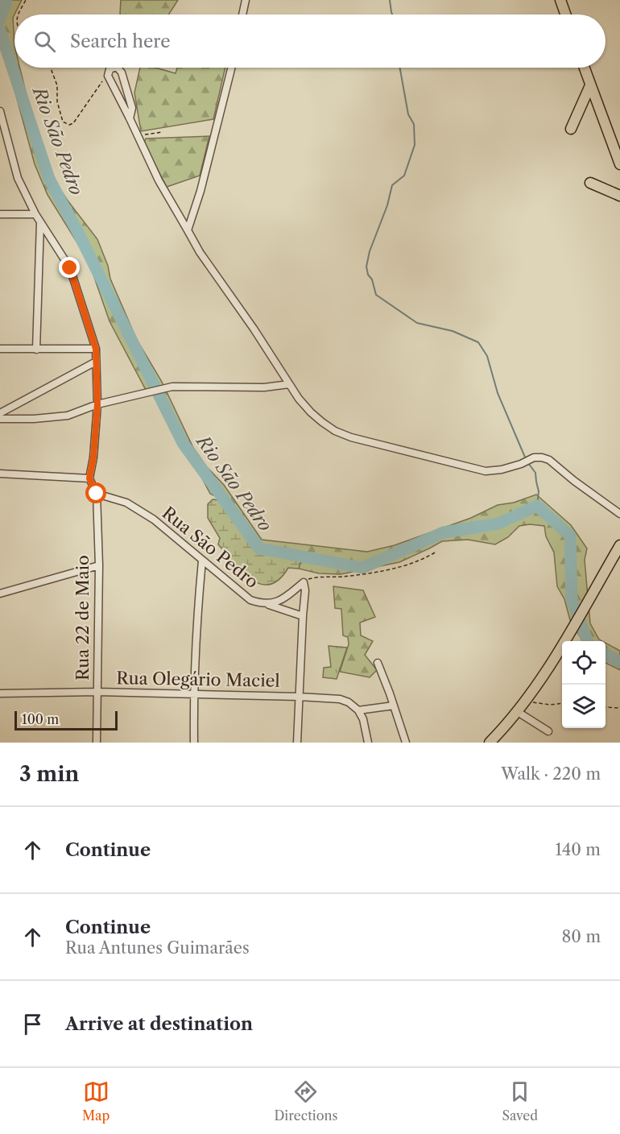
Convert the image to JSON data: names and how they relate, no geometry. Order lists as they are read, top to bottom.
{
  "streets": {
    "street": ["Rua São Pedro", "Rua 22 de Maio", "Rua Olegário Maciel"]
  },
  "crossings": [
    ["Rua São Pedro", "Rua 22 de Maio"],
    ["Rua 22 de Maio", "Rua Olegário Maciel"]
  ],
  "water": ["Rio São Pedro"],
  "scale_bar": "100 m",
  "page": {
    "search": "Search here",
    "scale": "100 m",
    "heading": ["3 min", "Walk · 220 m"],
    "list": [
      ["Continue", "140 m"],
      ["Continue", "Rua Antunes Guimarães", "80 m"],
      "Arrive at destination"
    ],
    "nav": ["Map", "Directions", "Saved"]
  }
}
